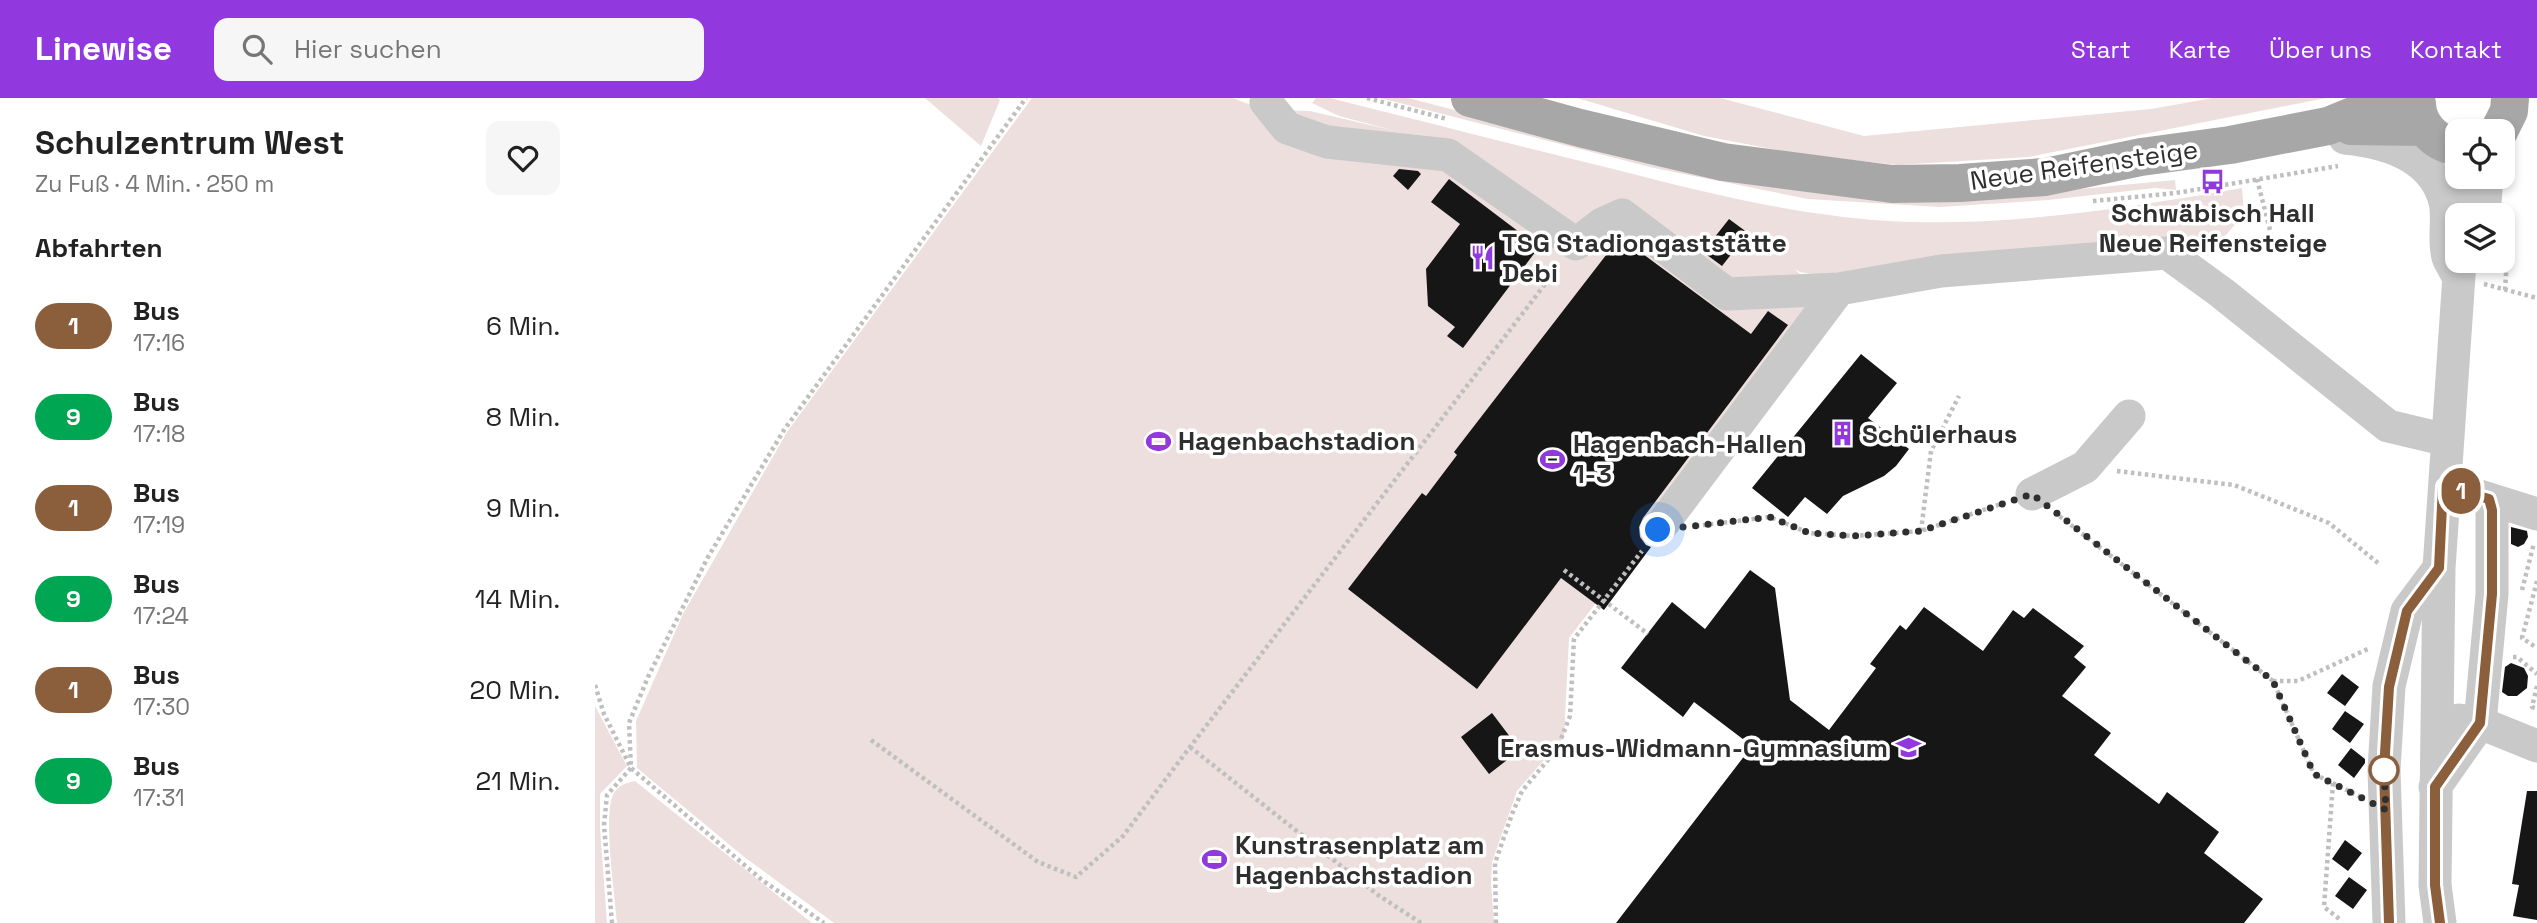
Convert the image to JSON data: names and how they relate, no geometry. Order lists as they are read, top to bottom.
{
  "streets": {
    "main road": ["Neue Reifensteige"]
  },
  "places": {
    "bus stop": ["Schwäbisch Hall Neue Reifensteige"],
    "restaurant": ["TSG Stadiongaststätte Debi"],
    "building": ["Schülerhaus"],
    "sports": ["Hagenbachstadion", "Hagenbach-Hallen 1-3", "Kunstrasenplatz am Hagenbachstadion"],
    "school or university": ["Erasmus-Widmann-Gymnasium"]
  },
  "lines": ["bus line 1"],
  "page": {
    "header": "Linewise",
    "search": "Hier suchen",
    "nav": [
      "Start",
      "Karte",
      "Über uns",
      "Kontakt"
    ],
    "heading": [
      ["Schulzentrum West", "Zu Fuß · 4 Min. · 250 m"],
      "Abfahrten"
    ],
    "on_map": "1",
    "list": [
      {
        "mark": "1",
        "name": "Bus",
        "note": "17:16",
        "value": "6 Min."
      },
      {
        "mark": "9",
        "name": "Bus",
        "note": "17:18",
        "value": "8 Min."
      },
      {
        "mark": "1",
        "name": "Bus",
        "note": "17:19",
        "value": "9 Min."
      },
      {
        "mark": "9",
        "name": "Bus",
        "note": "17:24",
        "value": "14 Min."
      },
      {
        "mark": "1",
        "name": "Bus",
        "note": "17:30",
        "value": "20 Min."
      },
      {
        "mark": "9",
        "name": "Bus",
        "note": "17:31",
        "value": "21 Min."
      }
    ]
  }
}
